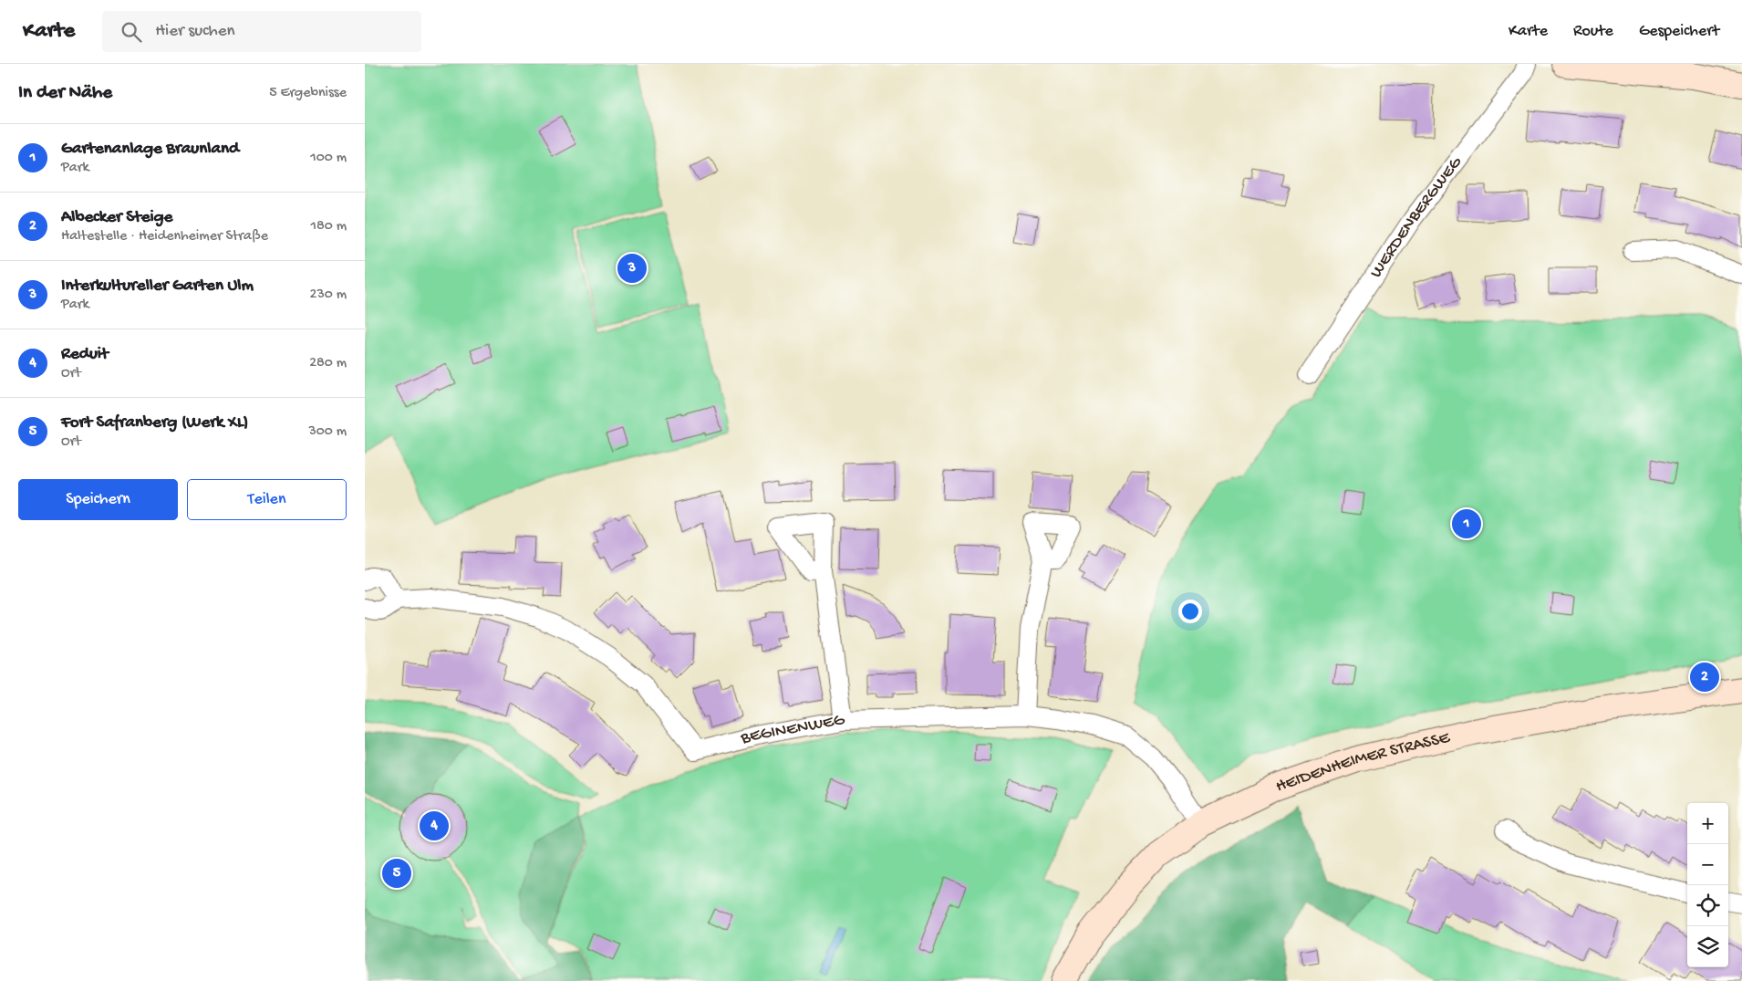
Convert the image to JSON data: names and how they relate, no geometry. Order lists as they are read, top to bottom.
{
  "streets": {
    "main road": ["HEIDENHEIMER STRASSE"],
    "street": ["WERDENBERGWEG", "BEGINENWEG"]
  },
  "crossings": [
    ["BEGINENWEG", "HEIDENHEIMER STRASSE"]
  ],
  "page": {
    "header": "Karte",
    "search": "Hier suchen",
    "nav": ["Karte", "Route", "Gespeichert"],
    "heading": ["In der Nähe", "5 Ergebnisse"],
    "list": [
      {
        "mark": "1",
        "name": "Gartenanlage Braunland",
        "note": "Park",
        "value": "100 m"
      },
      {
        "mark": "2",
        "name": "Albecker Steige",
        "note": "Haltestelle · Heidenheimer Straße",
        "value": "180 m"
      },
      {
        "mark": "3",
        "name": "Interkultureller Garten Ulm",
        "note": "Park",
        "value": "230 m"
      },
      {
        "mark": "4",
        "name": "Reduit",
        "note": "Ort",
        "value": "280 m"
      },
      {
        "mark": "5",
        "name": "Fort Safranberg (Werk XL)",
        "note": "Ort",
        "value": "300 m"
      }
    ],
    "pins": [
      "3",
      "1",
      "2",
      "4",
      "5"
    ],
    "buttons": ["Speichern", "Teilen"],
    "map_buttons": ["+", "−"]
  }
}
